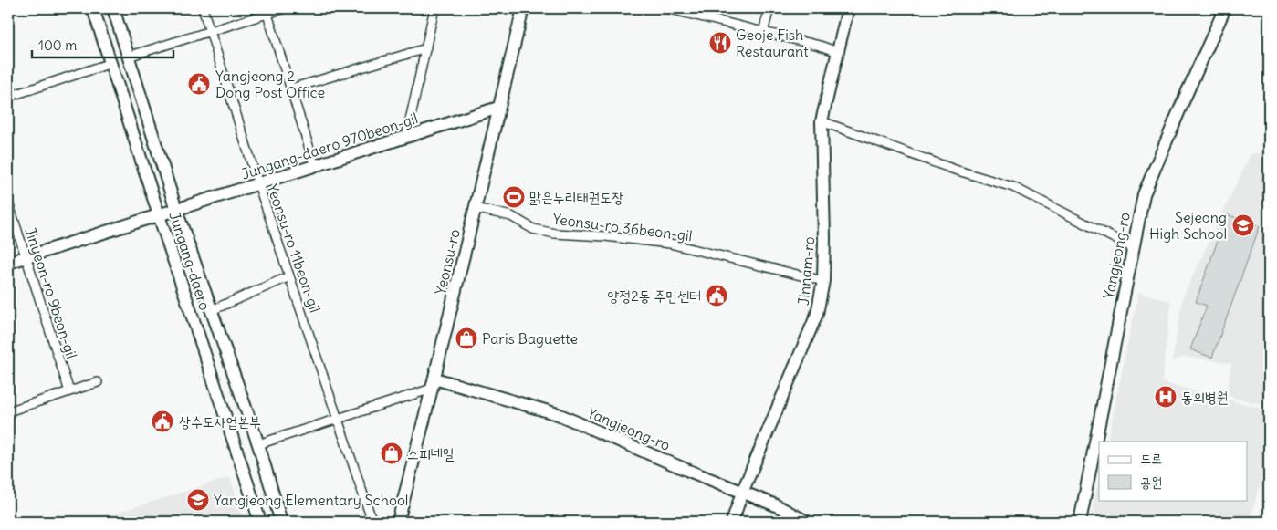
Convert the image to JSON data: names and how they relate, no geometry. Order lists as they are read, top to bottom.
{
  "streets": {
    "street": [
      "Jungang-daero 970beon-gil",
      "Yeonsu-ro 36beon-gil",
      "Yeonsu-ro 11beon-gil",
      "Yangjeong-ro",
      "Jungang-daero",
      "Yeonsu-ro",
      "Jinnam-ro",
      "Jinyeon-ro 9beon-gil"
    ]
  },
  "crossings": [
    ["Jungang-daero 970beon-gil", "Yeonsu-ro 11beon-gil"],
    ["Jungang-daero 970beon-gil", "Jungang-daero"],
    ["Jungang-daero 970beon-gil", "Yeonsu-ro"],
    ["Jungang-daero 970beon-gil", "Jinyeon-ro 9beon-gil"],
    ["Yeonsu-ro 36beon-gil", "Yeonsu-ro"],
    ["Yeonsu-ro 36beon-gil", "Jinnam-ro"],
    ["Yeonsu-ro 11beon-gil", "Jungang-daero"],
    ["Yangjeong-ro", "Yeonsu-ro"],
    ["Yangjeong-ro", "Jinnam-ro"]
  ],
  "places": {
    "restaurant": ["Geoje Fish Restaurant"],
    "public building": ["Yangjeong 2 Dong Post Office", "양정2동 주민센터", "상수도사업본부"],
    "sports": ["맑은누리태권도장"],
    "school or university": ["Sejeong High School", "Yangjeong Elementary School"],
    "shop": ["Paris Baguette", "소피네일"],
    "hospital": ["동의병원"]
  },
  "legend": ["도로", "공원"],
  "scale_bar": "100 m"
}
